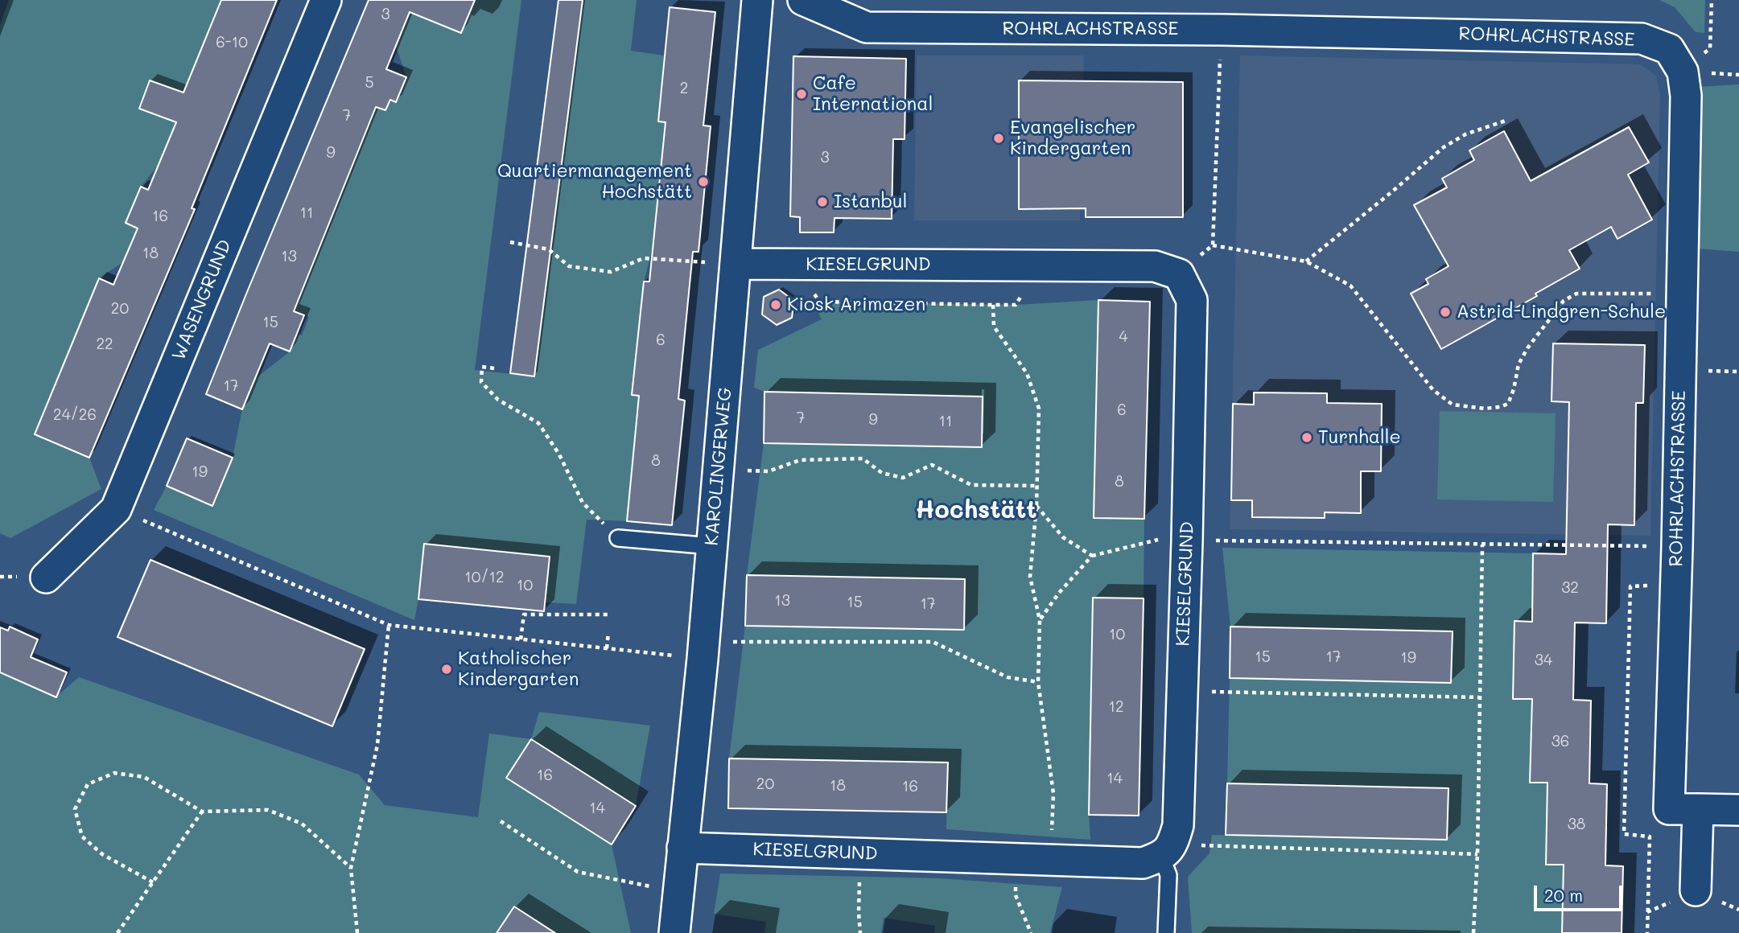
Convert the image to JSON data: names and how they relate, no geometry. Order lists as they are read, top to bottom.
{
  "streets": {
    "street": [
      "ROHRLACHSTRASSE",
      "KIESELGRUND",
      "WASENGRUND",
      "KAROLINGERWEG"
    ]
  },
  "crossings": [
    ["KIESELGRUND", "KAROLINGERWEG"]
  ],
  "districts": ["Hochstätt"],
  "places": [
    "Cafe International",
    "Evangelischer Kindergarten",
    "Quartiermanagement Hochstätt",
    "Istanbul",
    "Kiosk Arimazen",
    "Astrid-Lindgren-Schule",
    "Turnhalle",
    "Katholischer Kindergarten"
  ],
  "house_numbers": [
    "3",
    "6-10",
    "5",
    "2",
    "7",
    "9",
    "3",
    "11",
    "16",
    "18",
    "13",
    "20",
    "15",
    "4",
    "6",
    "22",
    "17",
    "6",
    "24/26",
    "7",
    "9",
    "11",
    "8",
    "19",
    "8",
    "10/12",
    "10",
    "32",
    "13",
    "15",
    "17",
    "10",
    "15",
    "17",
    "19",
    "34",
    "12",
    "36",
    "16",
    "14",
    "20",
    "18",
    "16",
    "14",
    "38"
  ],
  "scale_bar": "20 m"
}
